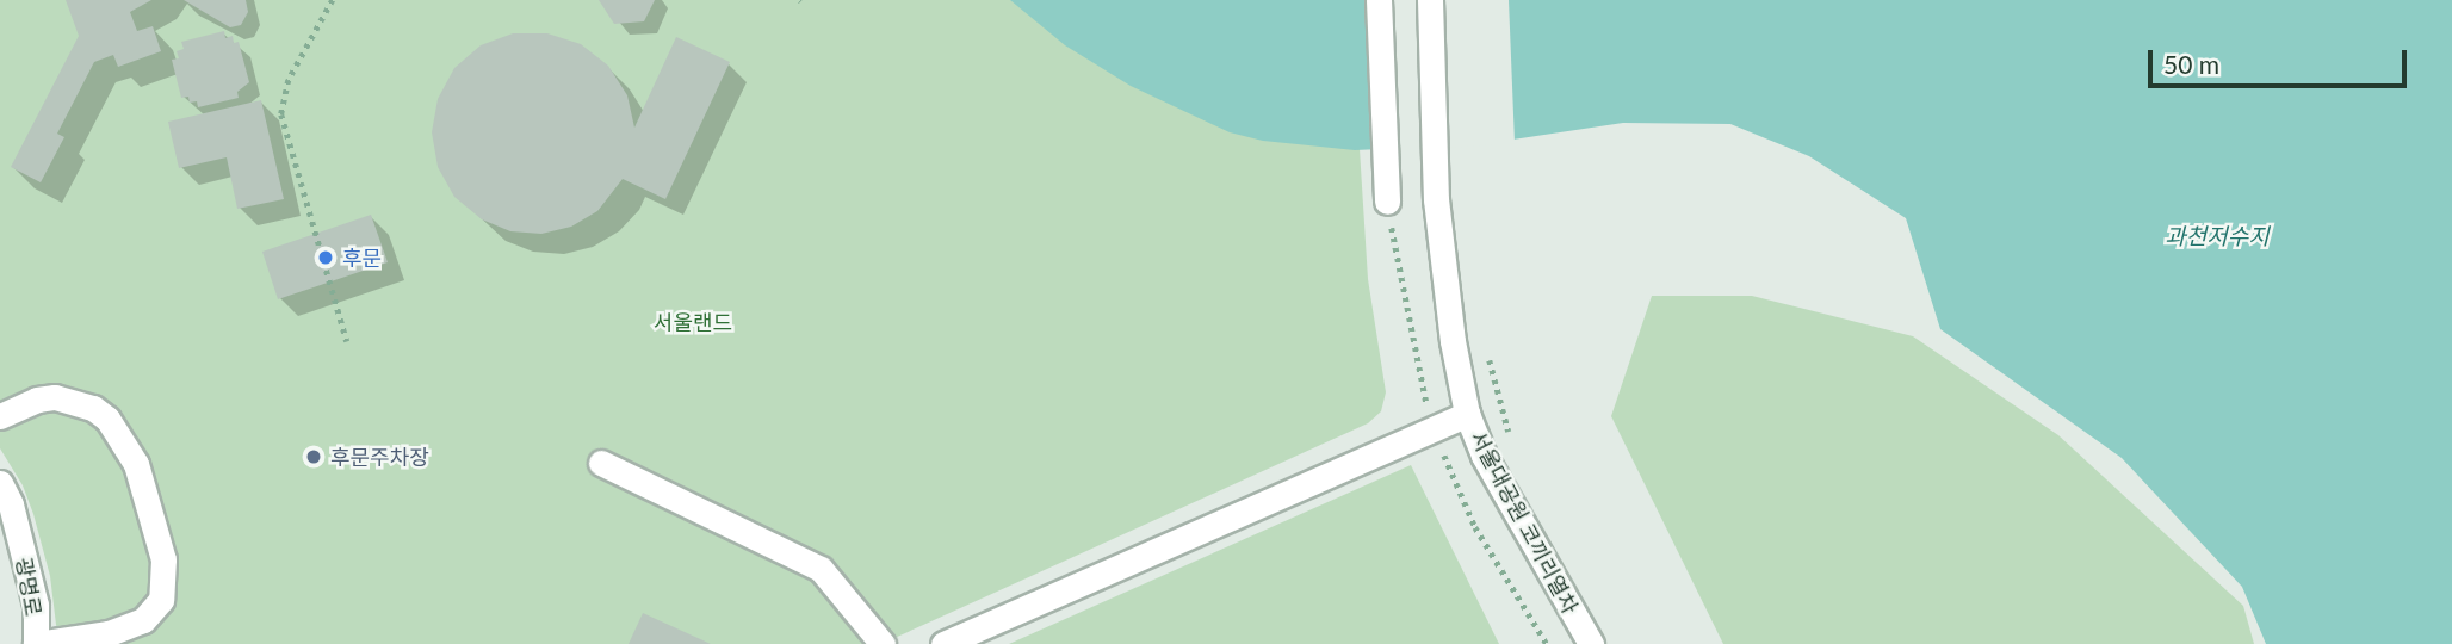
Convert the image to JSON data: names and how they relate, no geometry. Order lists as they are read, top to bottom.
{
  "streets": {
    "street": ["서울대공원 코끼리열차", "광명로"]
  },
  "water": ["과천저수지"],
  "parks": ["서울랜드"],
  "places": ["후문", "후문주차장"],
  "scale_bar": "50 m"
}
